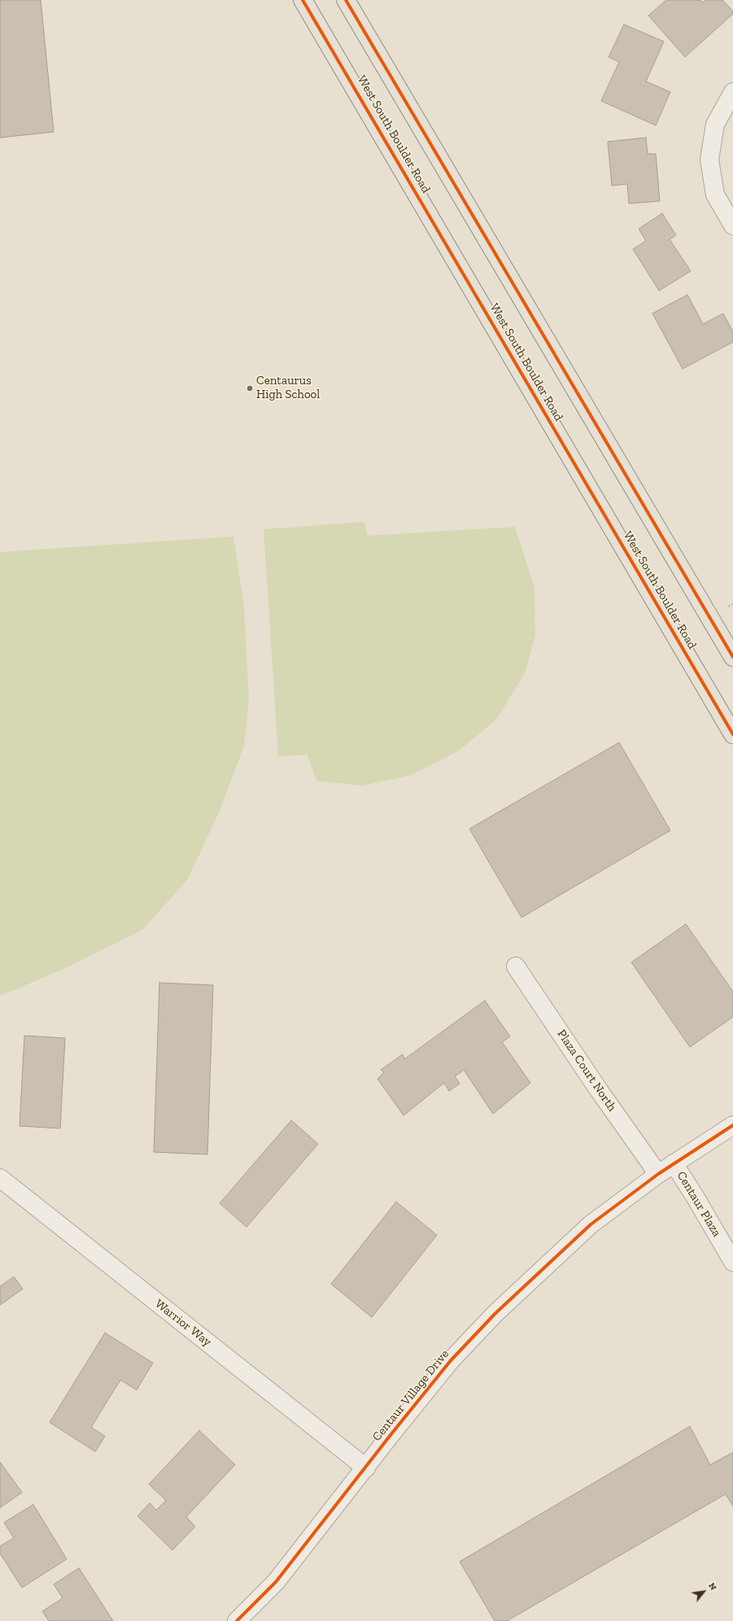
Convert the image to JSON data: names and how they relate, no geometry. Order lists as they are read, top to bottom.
{
  "streets": {
    "main road": ["West South Boulder Road"],
    "street": [
      "Plaza Court North",
      "Centaur Plaza",
      "Warrior Way",
      "Centaur Village Drive"
    ]
  },
  "crossings": [
    ["Plaza Court North", "Centaur Village Drive"],
    ["Centaur Plaza", "Centaur Village Drive"],
    ["Warrior Way", "Centaur Village Drive"]
  ],
  "places": ["Centaurus High School"],
  "north": "top right"
}
